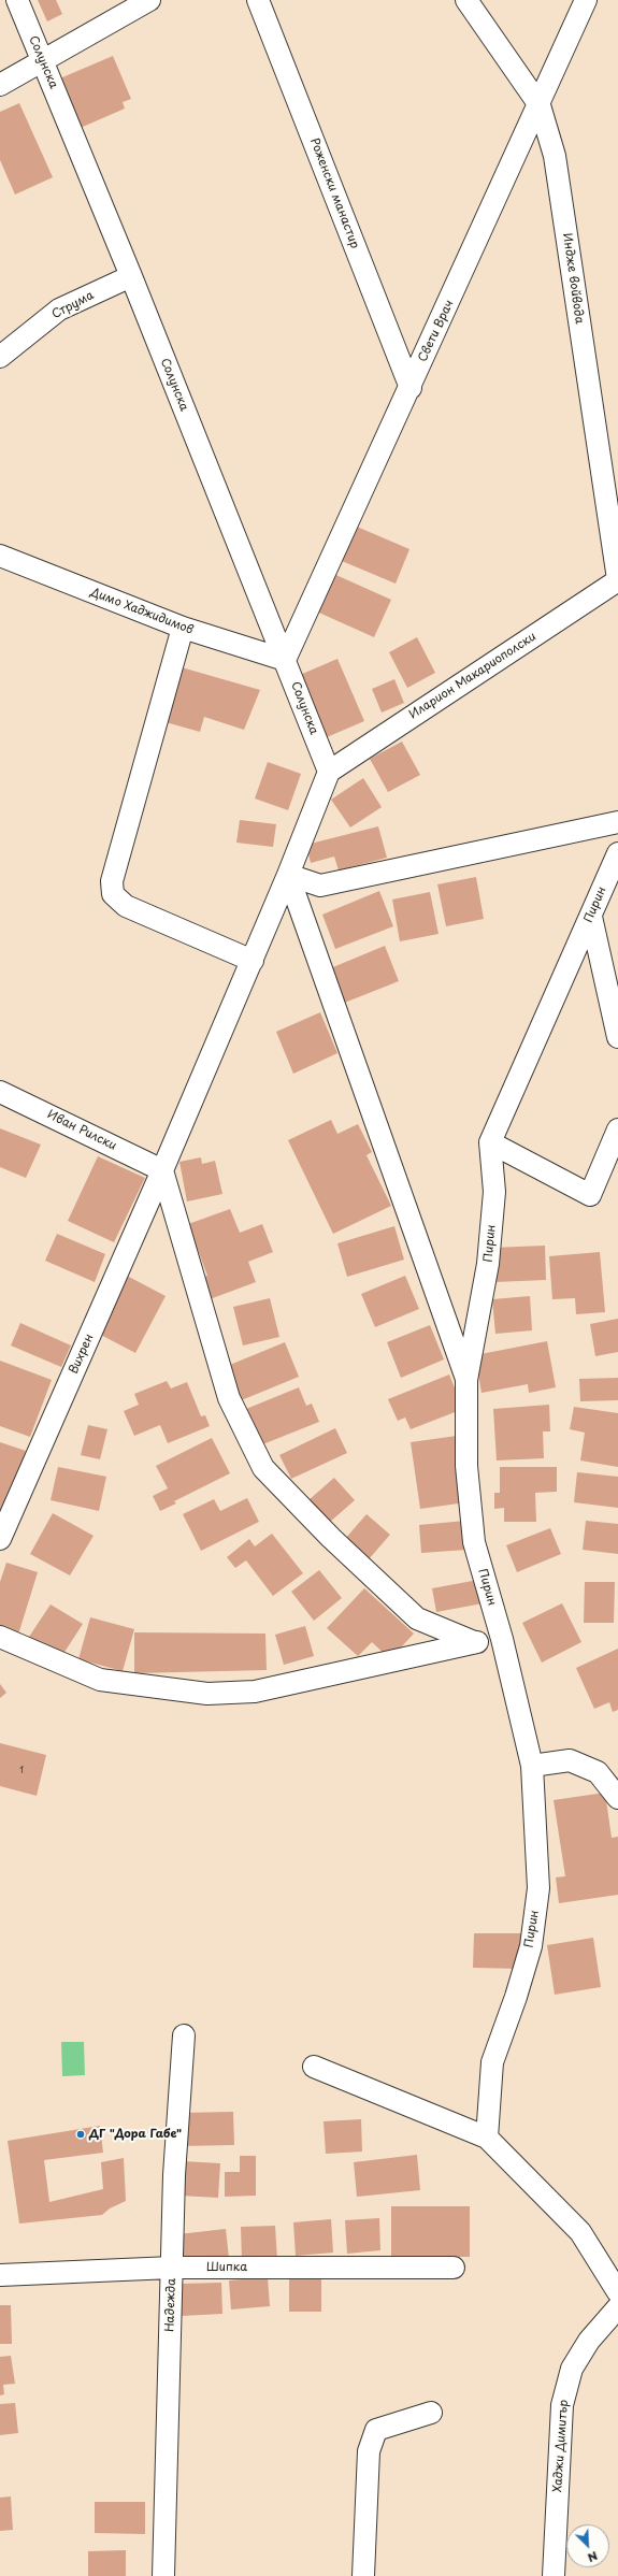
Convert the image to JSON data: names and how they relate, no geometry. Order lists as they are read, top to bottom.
{
  "streets": {
    "street": [
      "Солунска",
      "Роженски манастир",
      "Индже войвода",
      "Струма",
      "Свети Врач",
      "Димо Хаджидимов",
      "Иларион Макариополски",
      "Пирин",
      "Иван Рилски",
      "Вихрен",
      "Шипка",
      "Надежда",
      "Хаджи Димитър"
    ]
  },
  "crossings": [
    ["Солунска", "Струма"],
    ["Солунска", "Свети Врач"],
    ["Солунска", "Димо Хаджидимов"],
    ["Солунска", "Иларион Макариополски"],
    ["Солунска", "Вихрен"],
    ["Роженски манастир", "Свети Врач"],
    ["Индже войвода", "Свети Врач"],
    ["Индже войвода", "Иларион Макариополски"],
    ["Свети Врач", "Димо Хаджидимов"],
    ["Иларион Макариополски", "Вихрен"],
    ["Иван Рилски", "Вихрен"],
    ["Шипка", "Надежда"]
  ],
  "places": ["ДГ \"Дора Габе\""],
  "house_numbers": ["1"],
  "north": "bottom right"
}
